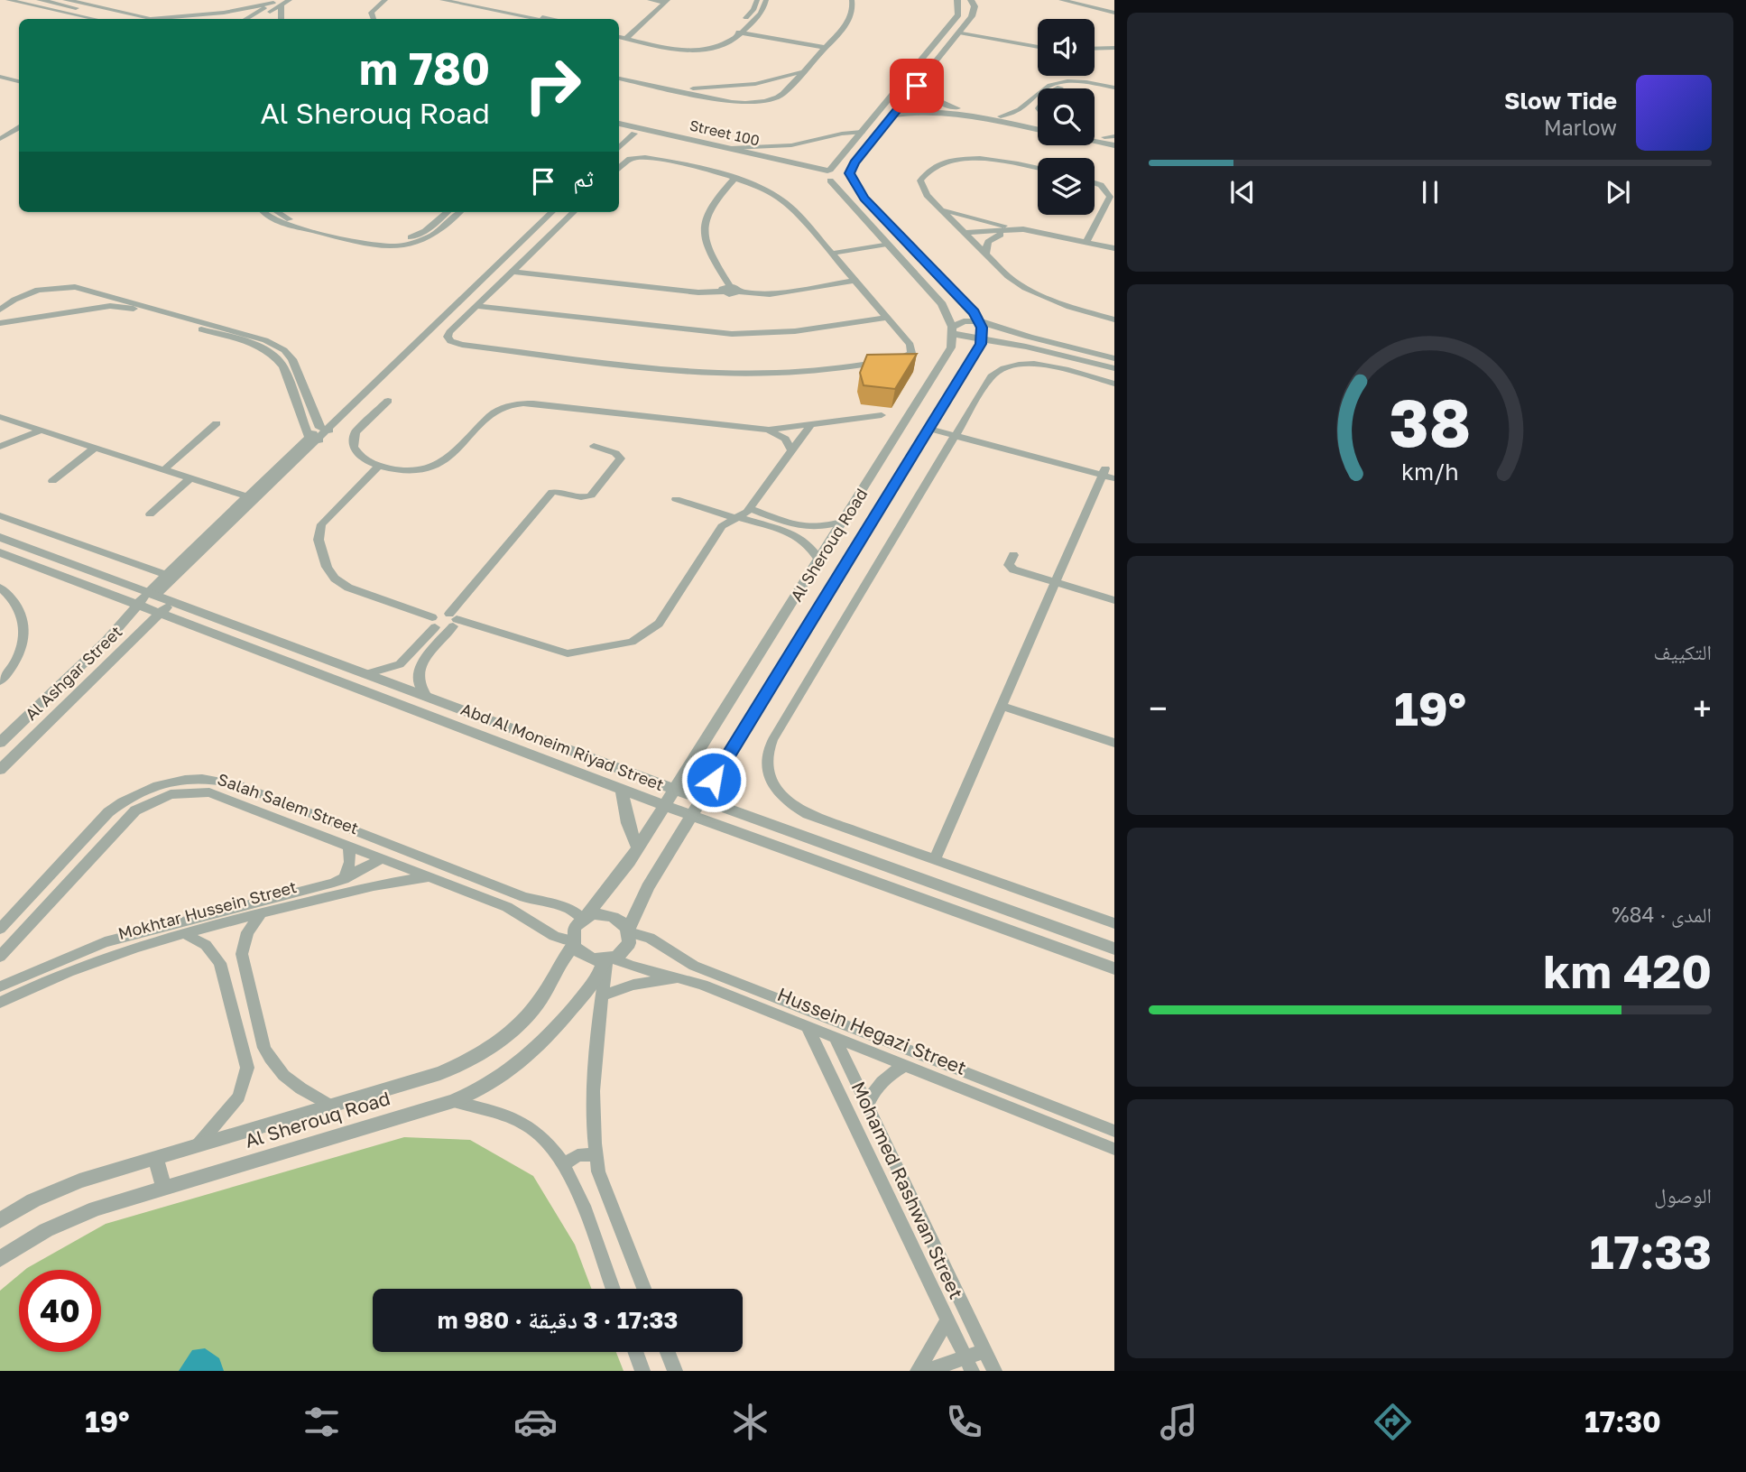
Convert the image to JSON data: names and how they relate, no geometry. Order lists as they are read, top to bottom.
{
  "streets": {
    "street": [
      "Street 100",
      "Al Sherouq Road",
      "Al Ashgar Street",
      "Abd Al Moneim Riyad Street",
      "Salah Salem Street",
      "Mokhtar Hussein Street",
      "Hussein Hegazi Street",
      "Mohamed Rashwan Street"
    ]
  },
  "crossings": [
    ["Al Sherouq Road", "Abd Al Moneim Riyad Street"],
    ["Al Sherouq Road", "Salah Salem Street"],
    ["Al Sherouq Road", "Hussein Hegazi Street"],
    ["Al Ashgar Street", "Abd Al Moneim Riyad Street"],
    ["Salah Salem Street", "Mokhtar Hussein Street"],
    ["Salah Salem Street", "Hussein Hegazi Street"],
    ["Hussein Hegazi Street", "Mohamed Rashwan Street"]
  ],
  "page": {
    "turn": ["780 m", "Al Sherouq Road"],
    "song": ["Slow Tide", "Marlow"],
    "then": "ثم",
    "tile": [
      "التكييف",
      ["المدى · 84%", "420 km"],
      ["الوصول", "17:33"]
    ],
    "heat": ["−", "19°", "+"],
    "limit": "40",
    "trip": "17:33 · 3 دقيقة · 980 m",
    "tabs": ["17:30", "19°"],
    "gauge": ["38", "km/h"]
  }
}
